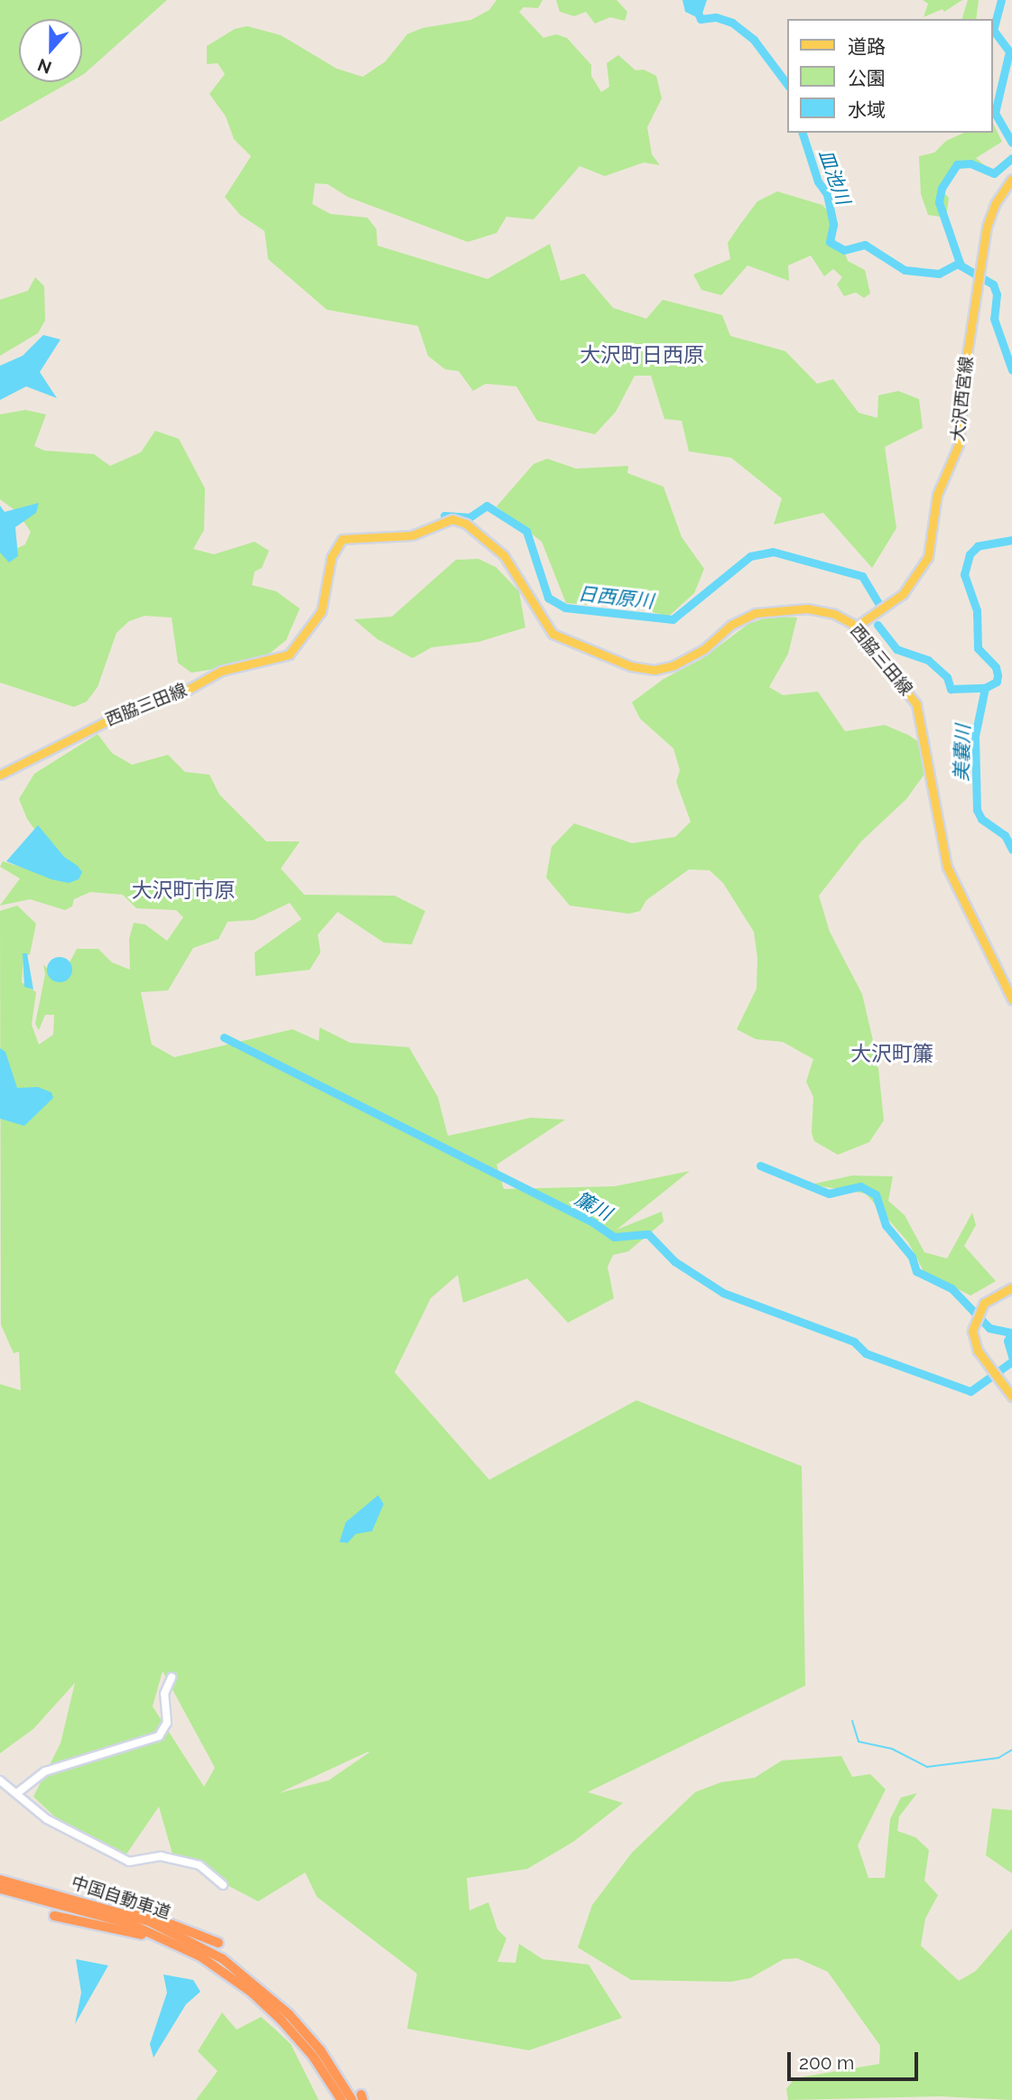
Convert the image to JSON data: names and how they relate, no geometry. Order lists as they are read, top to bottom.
{
  "streets": {
    "highway": ["中国自動車道"],
    "main road": ["大沢西宮線", "西脇三田線"]
  },
  "crossings": [
    ["大沢西宮線", "西脇三田線"]
  ],
  "districts": ["大沢町日西原", "大沢町市原", "大沢町簾"],
  "water": [
    "皿池川",
    "日西原川",
    "美嚢川",
    "簾川"
  ],
  "legend": ["道路", "公園", "水域"],
  "scale_bar": "200 m",
  "north": "bottom"
}
